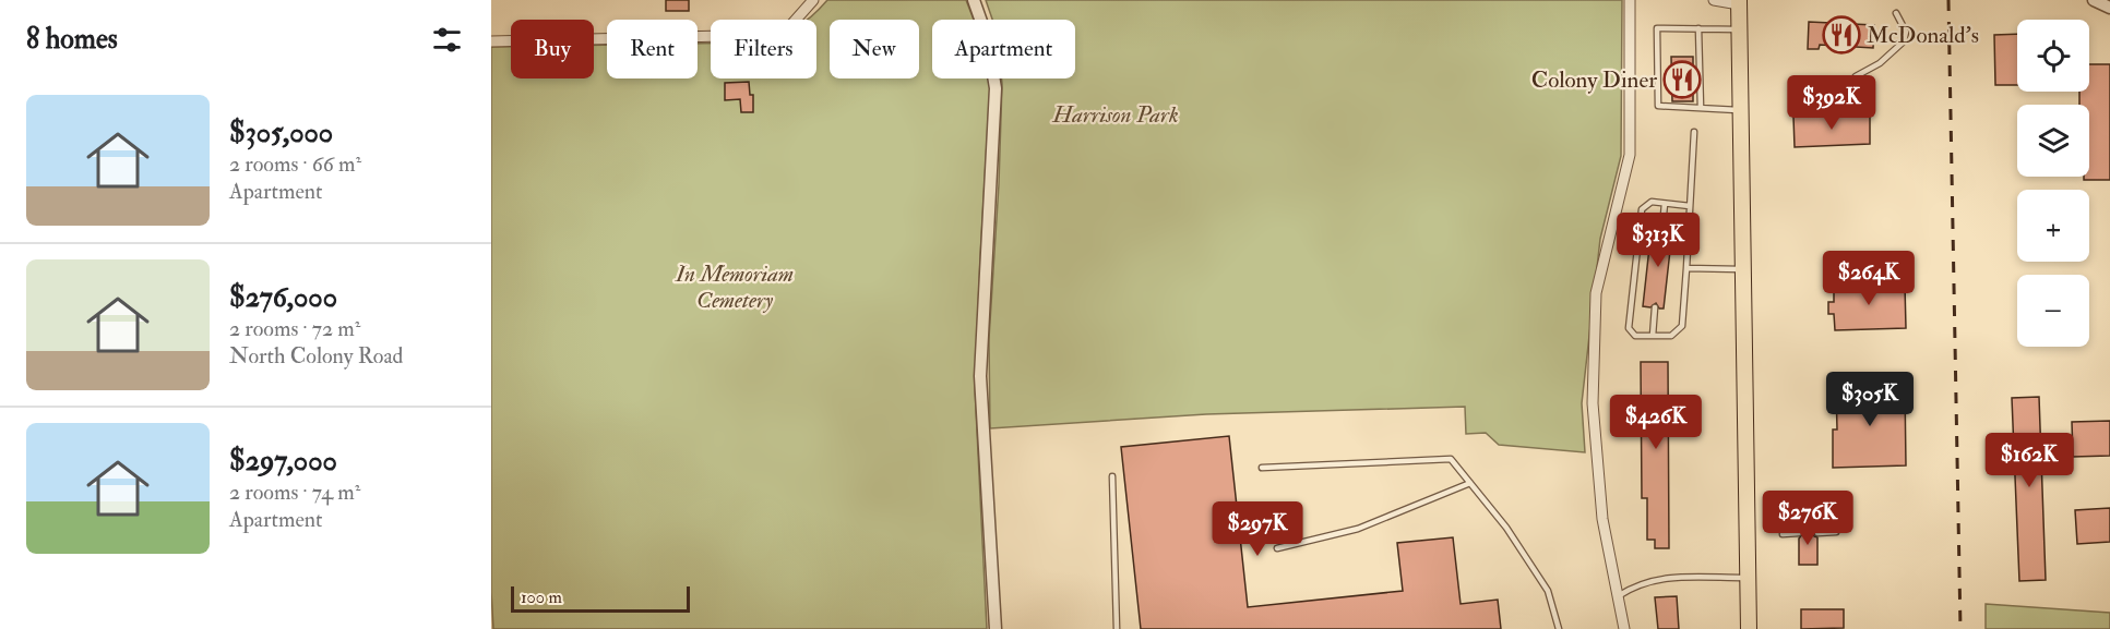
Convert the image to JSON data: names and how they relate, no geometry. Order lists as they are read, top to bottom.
{
  "parks": ["Harrison Park", "In Memoriam Cemetery"],
  "places": {
    "restaurant": ["McDonald's", "Colony Diner"]
  },
  "scale_bar": "100 m",
  "page": {
    "heading": "8 homes",
    "map_buttons": ["+", "−"],
    "chip": [
      "Buy",
      "Rent",
      "Filters",
      "New",
      "Apartment"
    ],
    "price": [
      "$392K",
      "$313K",
      "$264K",
      "$305K",
      "$426K",
      "$162K",
      "$276K",
      "$297K"
    ],
    "list": [
      {
        "name": "$305,000",
        "note": "2 rooms · 66 m² · Apartment"
      },
      {
        "name": "$276,000",
        "note": "2 rooms · 72 m² · North Colony Road"
      },
      {
        "name": "$297,000",
        "note": "2 rooms · 74 m² · Apartment"
      }
    ],
    "scale": "100 m"
  }
}
